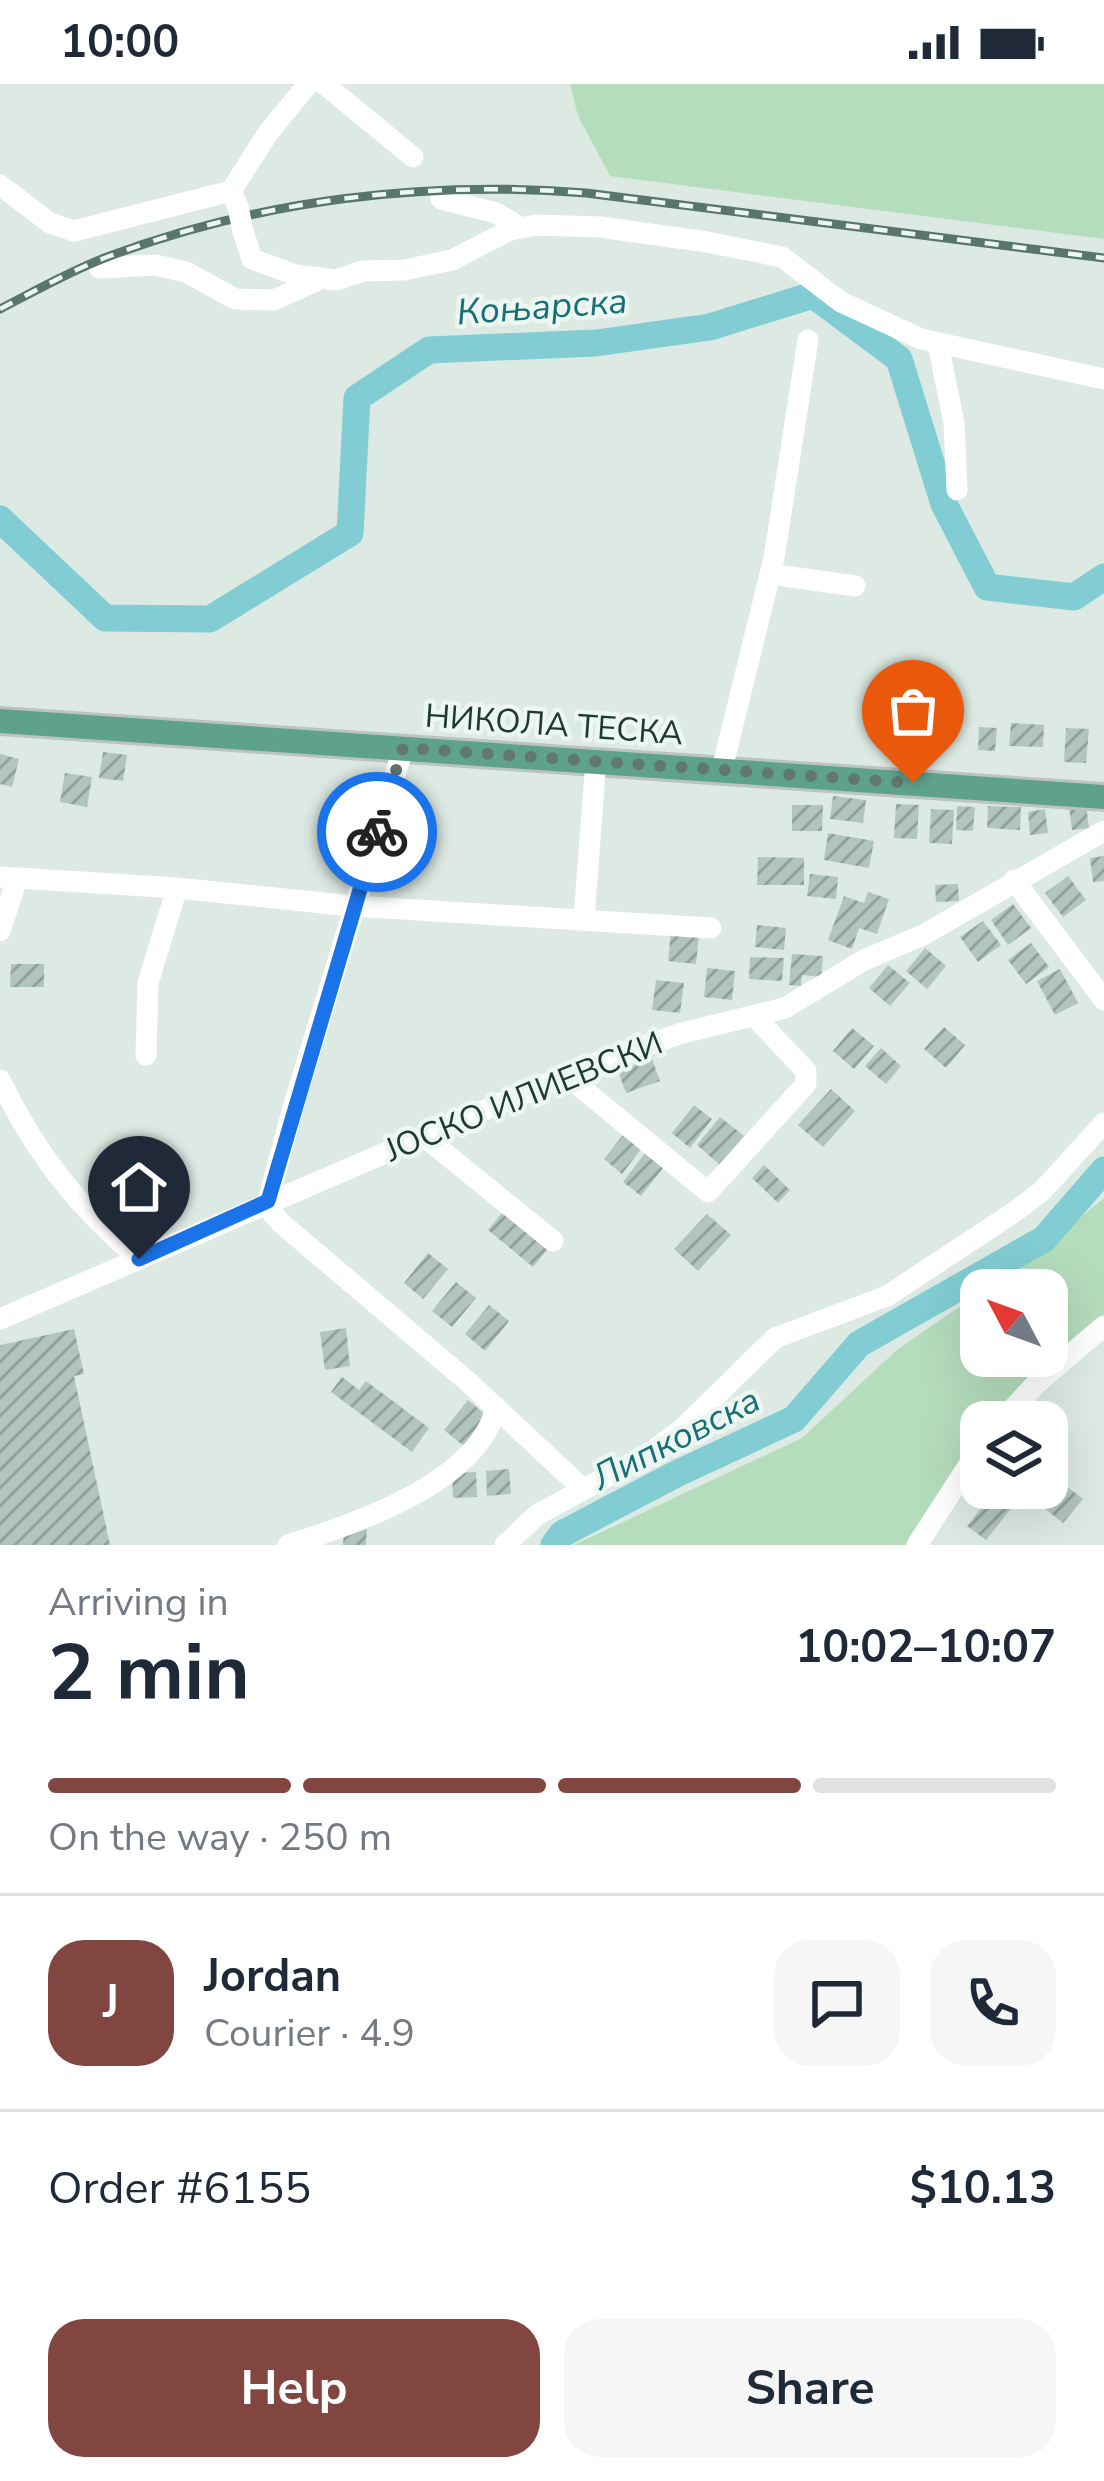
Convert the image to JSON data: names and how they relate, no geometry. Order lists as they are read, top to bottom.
{
  "streets": {
    "main road": ["НИКОЛА ТЕСКА"],
    "street": ["ЈОСКО ИЛИЕВСКИ"]
  },
  "water": ["Коњарска", "Липковска"],
  "north": "top left",
  "page": {
    "status": "10:00",
    "heading": ["2 min", "Arriving in", "10:02–10:07"],
    "panel": [
      "Jordan",
      "Courier · 4.9",
      "Order #6155",
      "$10.13"
    ],
    "bar": "On the way · 250 m",
    "round": "J",
    "buttons": ["Help", "Share"]
  }
}
